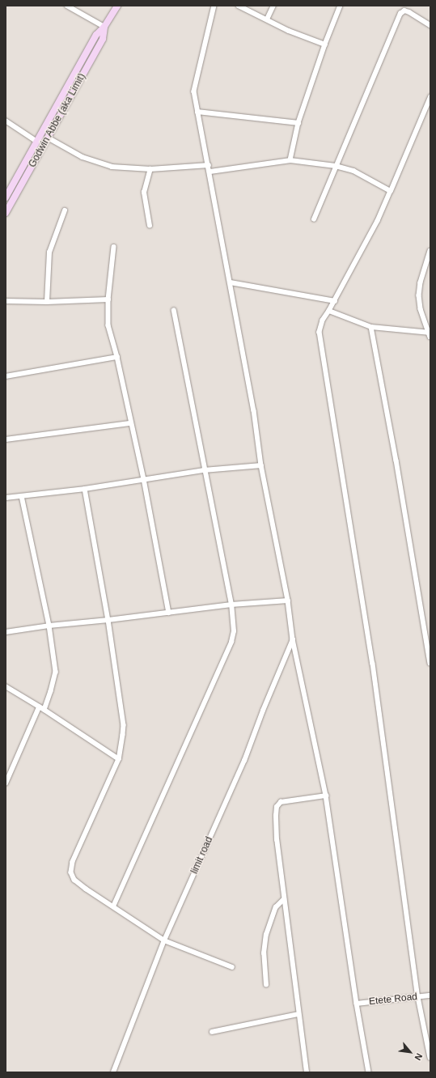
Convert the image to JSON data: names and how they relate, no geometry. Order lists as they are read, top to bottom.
{
  "streets": {
    "street": ["Godwin Abbe (aka Limit)", "limit road", "Etete Road"]
  },
  "north": "bottom right"
}
